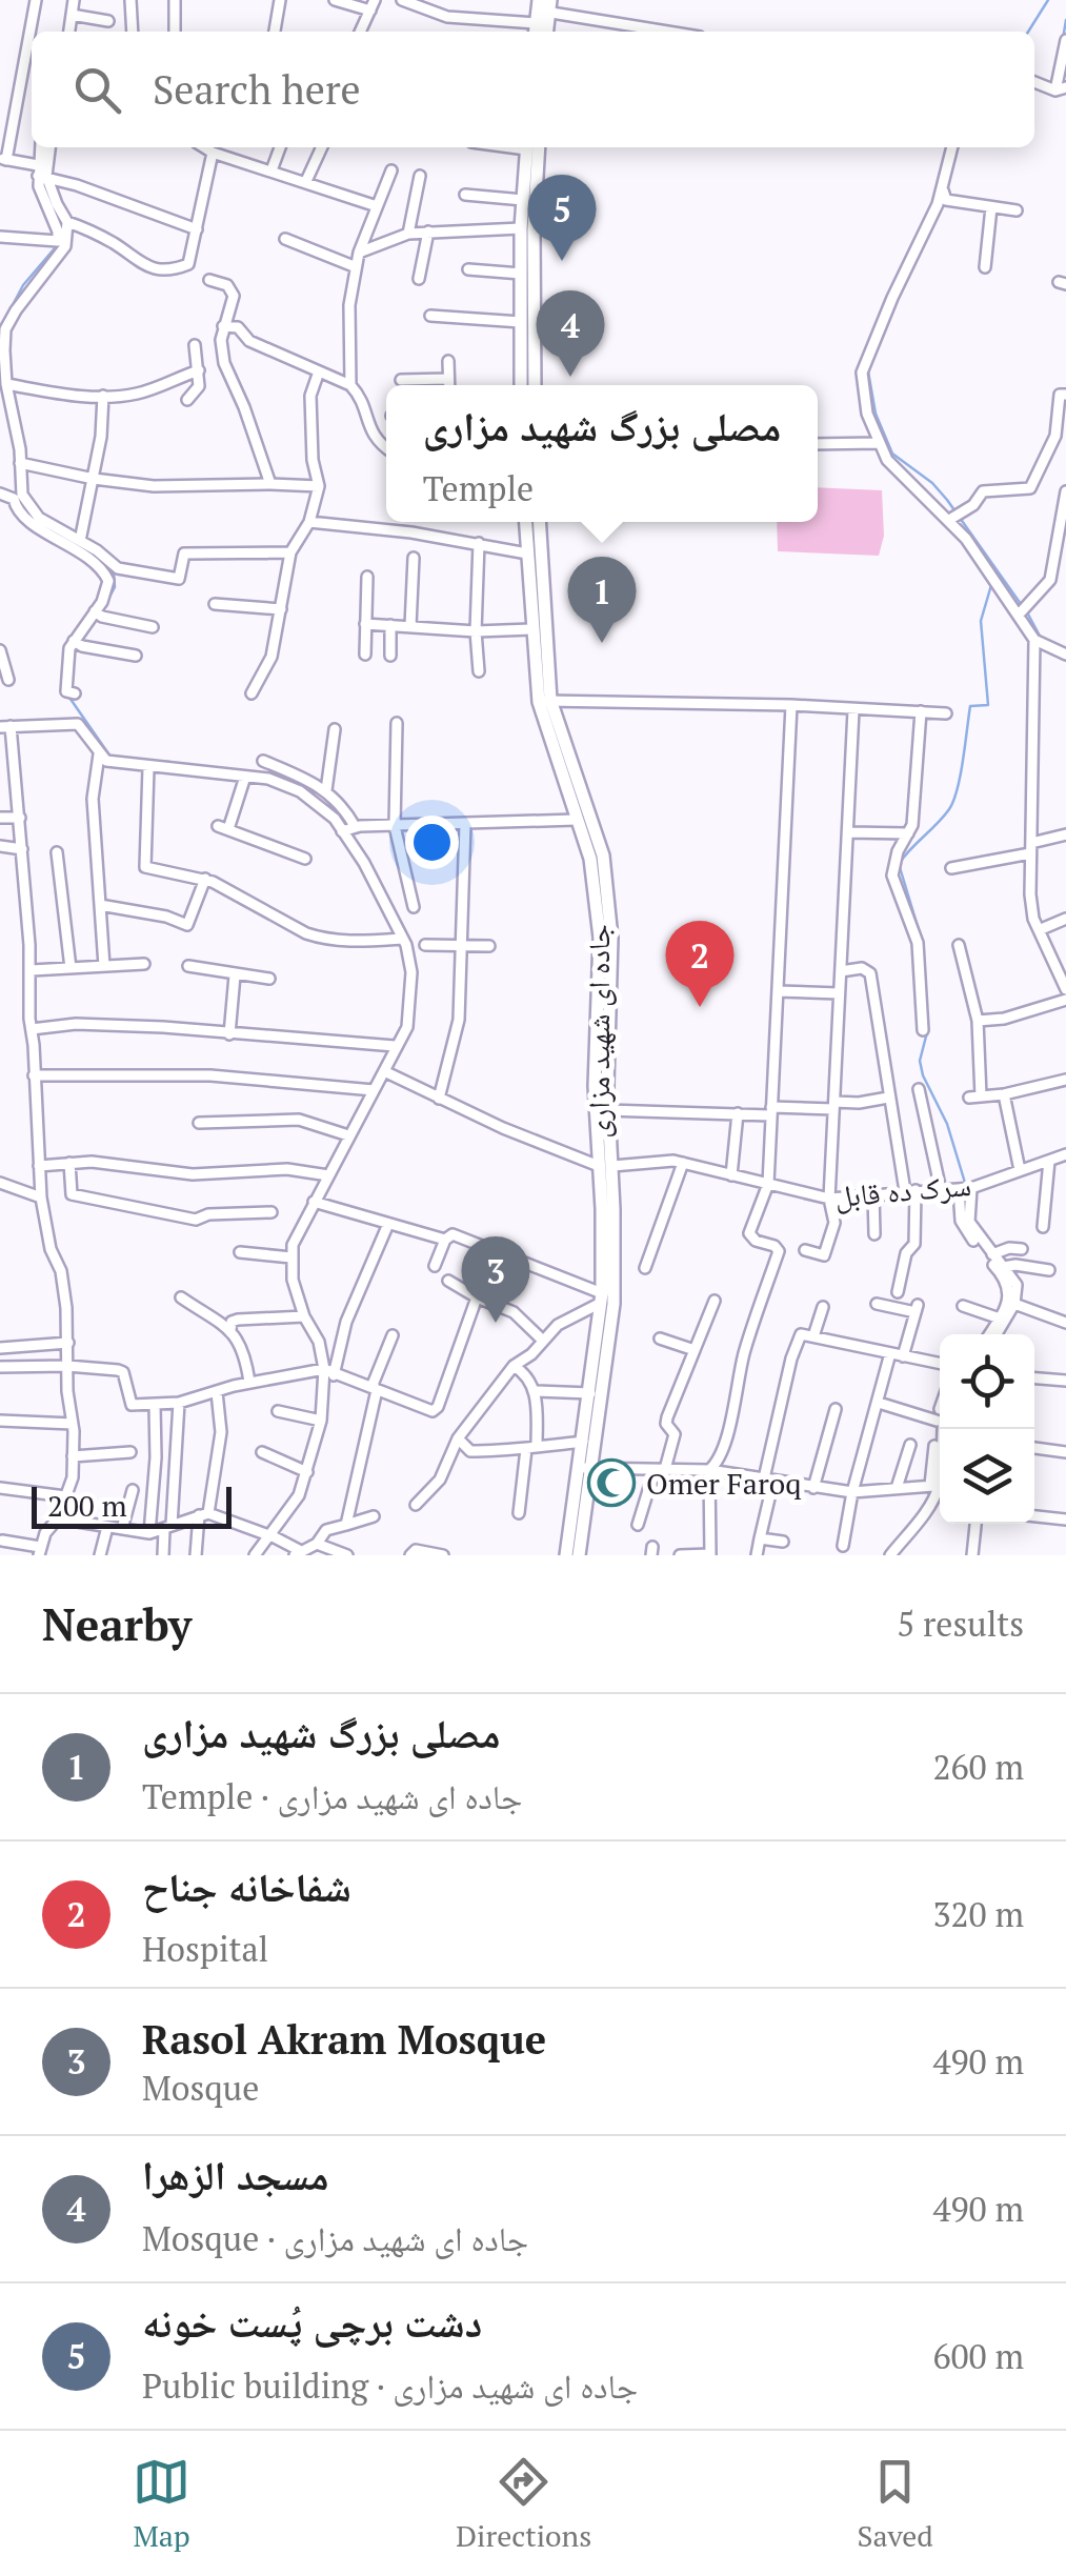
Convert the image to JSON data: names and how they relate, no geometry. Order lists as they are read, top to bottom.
{
  "streets": {
    "main road": ["جاده ای شهید مزاری"],
    "street": ["سرک ده قابل"]
  },
  "crossings": [
    ["جاده ای شهید مزاری", "سرک ده قابل"]
  ],
  "places": {
    "mosque": ["Omer Faroq"]
  },
  "scale_bar": "200 m",
  "page": {
    "search": "Search here",
    "pins": [
      "5",
      "4",
      "1",
      "2",
      "3"
    ],
    "popup": ["مصلی بزرگ شهید مزاری", "Temple"],
    "scale": "200 m",
    "heading": ["Nearby", "5 results"],
    "list": [
      {
        "mark": "1",
        "name": "مصلی بزرگ شهید مزاری",
        "note": "Temple · جاده ای شهید مزاری",
        "value": "260 m"
      },
      {
        "mark": "2",
        "name": "شفاخانه جناح",
        "note": "Hospital",
        "value": "320 m"
      },
      {
        "mark": "3",
        "name": "Rasol Akram Mosque",
        "note": "Mosque",
        "value": "490 m"
      },
      {
        "mark": "4",
        "name": "مسجد الزهرا",
        "note": "Mosque · جاده ای شهید مزاری",
        "value": "490 m"
      },
      {
        "mark": "5",
        "name": "دشت برچی پُست خونه",
        "note": "Public building · جاده ای شهید مزاری",
        "value": "600 m"
      }
    ],
    "nav": ["Map", "Directions", "Saved"]
  }
}
